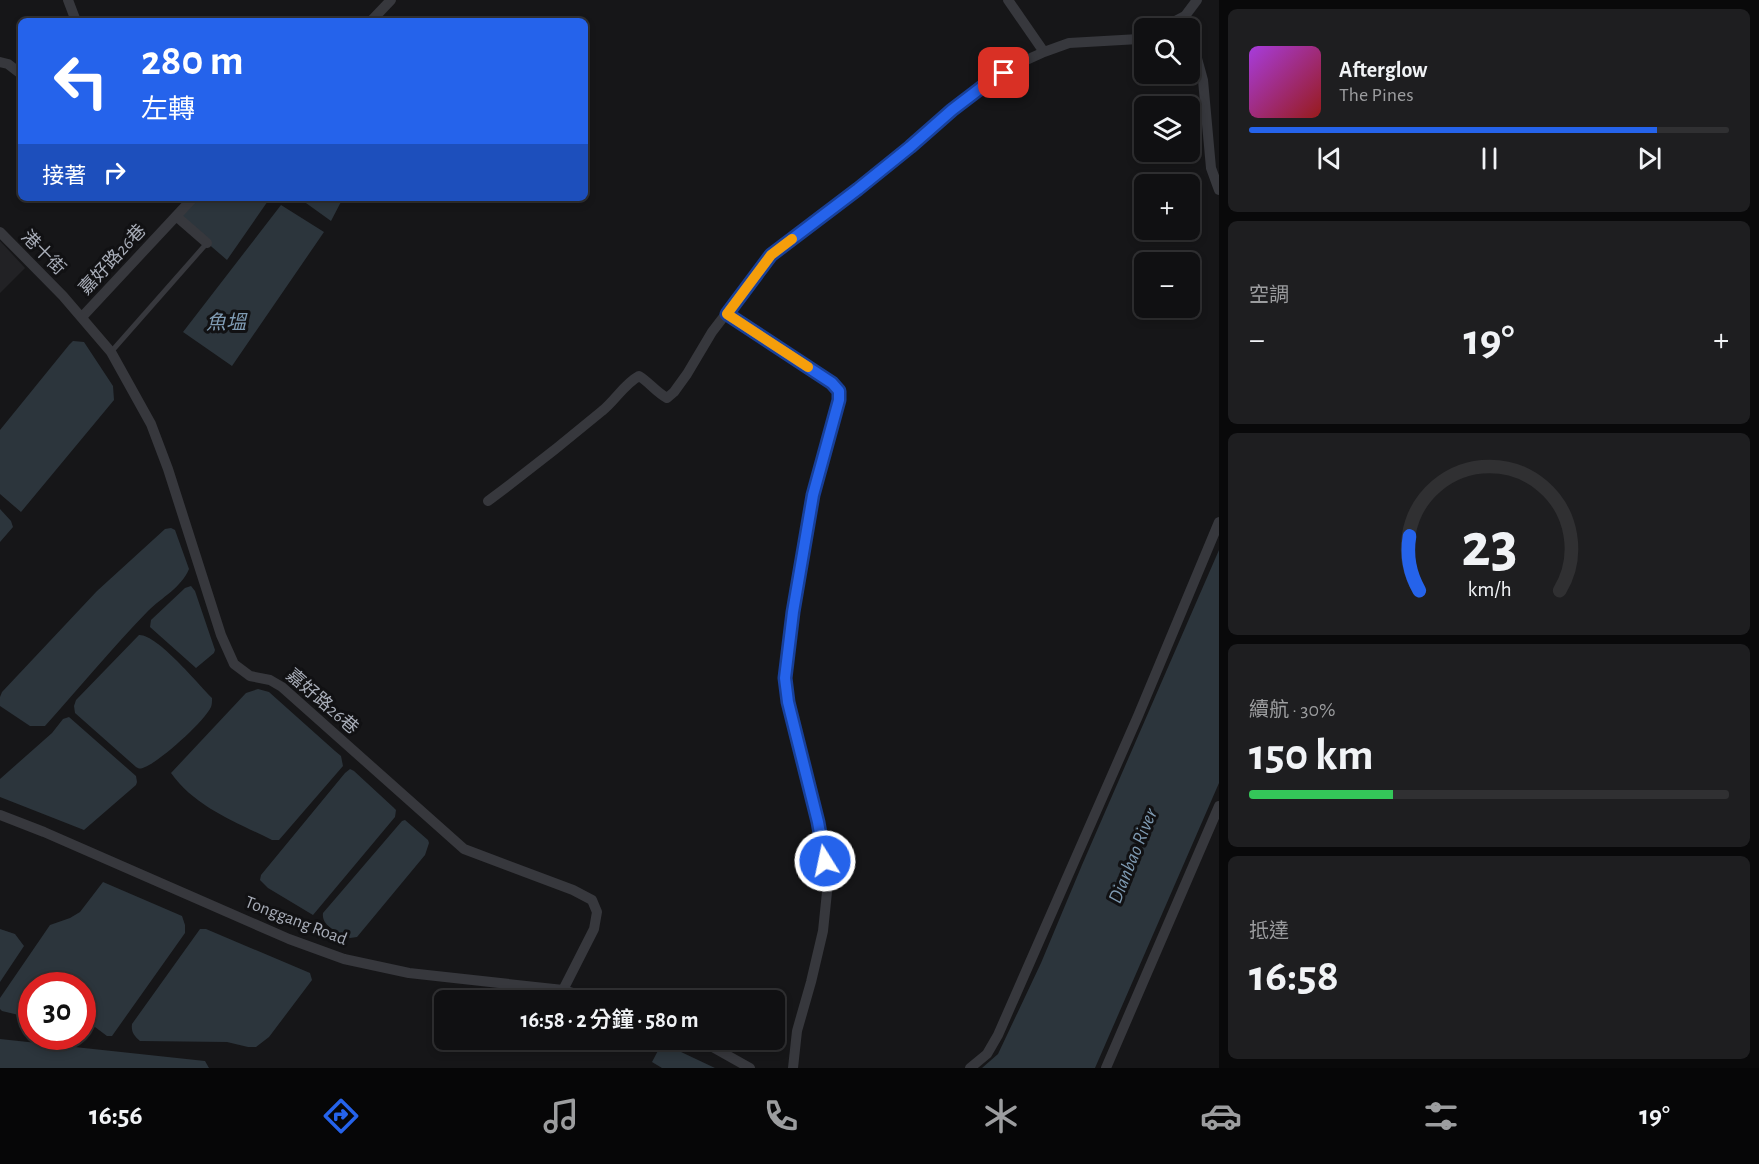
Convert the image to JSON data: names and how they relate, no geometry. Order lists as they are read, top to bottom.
{
  "streets": {
    "street": ["港十街", "嘉好路26巷", "Tonggang Road"]
  },
  "crossings": [
    ["港十街", "嘉好路26巷"],
    ["嘉好路26巷", "Tonggang Road"]
  ],
  "water": ["魚塭", "Dianbao River"],
  "page": {
    "map_buttons": ["+", "−"],
    "turn": ["280 m", "左轉"],
    "song": ["Afterglow", "The Pines"],
    "then": "接著",
    "tile": [
      "空調",
      ["續航 · 30%", "150 km"],
      ["抵達", "16:58"]
    ],
    "heat": ["−", "19°", "+"],
    "limit": "30",
    "trip": "16:58 · 2 分鐘 · 580 m",
    "tabs": ["16:56", "19°"],
    "gauge": ["23", "km/h"]
  }
}
